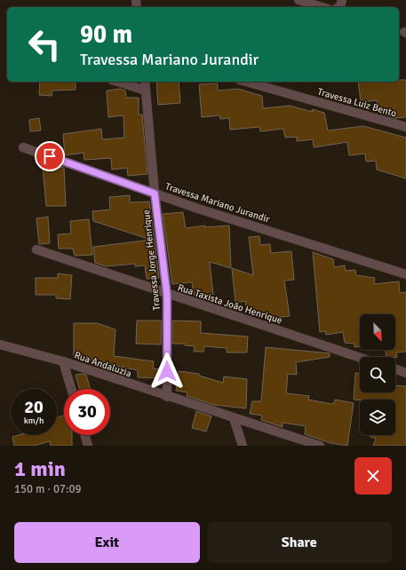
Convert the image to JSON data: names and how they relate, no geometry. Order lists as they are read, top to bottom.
{
  "streets": {
    "street": [
      "Travessa Luiz Bento",
      "Travessa Mariano Jurandir",
      "Travessa Jorge Henrique",
      "Rua Taxista João Henrique",
      "Rua Andaluzia"
    ]
  },
  "crossings": [
    ["Travessa Mariano Jurandir", "Travessa Jorge Henrique"],
    ["Travessa Jorge Henrique", "Rua Taxista João Henrique"],
    ["Travessa Jorge Henrique", "Rua Andaluzia"]
  ],
  "north": "bottom right",
  "page": {
    "turn": ["90 m", "Travessa Mariano Jurandir"],
    "speed": "20 km/h",
    "limit": "30",
    "heading": ["1 min", "150 m · 07:09"],
    "buttons": ["Exit", "Share"]
  }
}
